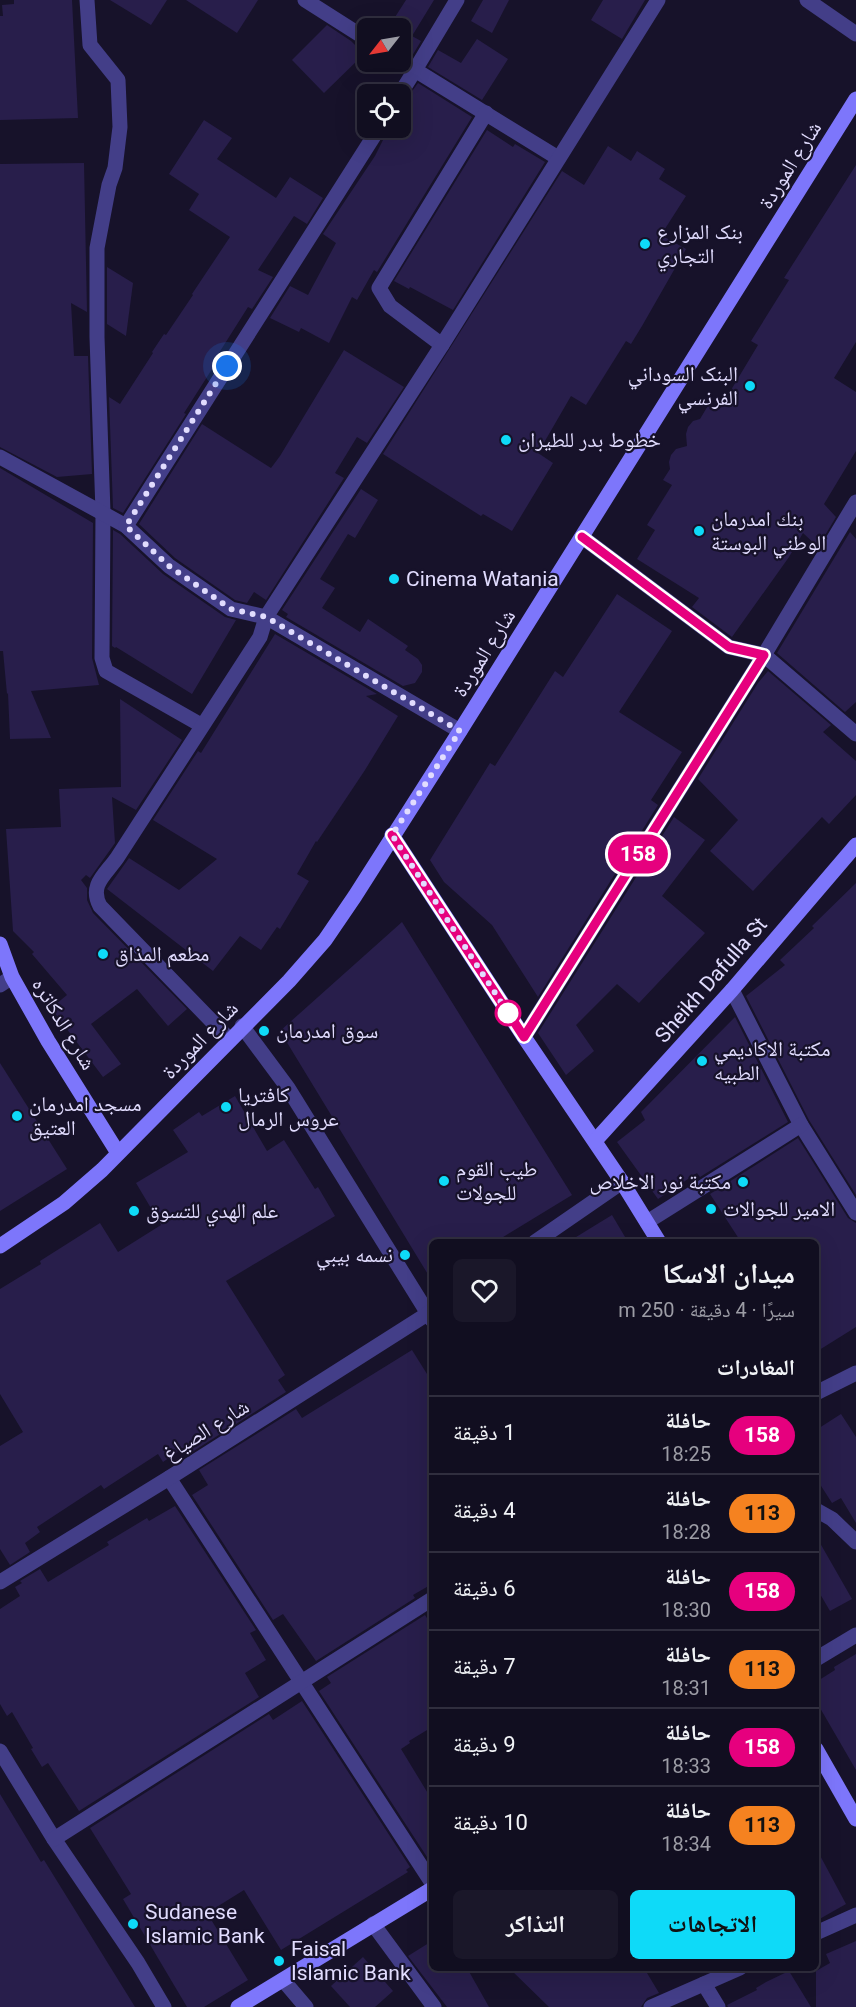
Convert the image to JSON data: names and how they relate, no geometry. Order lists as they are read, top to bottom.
{
  "streets": {
    "street": [
      "شارع الموردة",
      "Sheikh Dafulla St",
      "شارع الدكاتره",
      "شارع الصياغ"
    ]
  },
  "crossings": [
    ["شارع الموردة", "شارع الدكاتره"]
  ],
  "places": [
    "بنک المزارع التجاري",
    "البنک السوداني الفرنسي",
    "خطوط بدر للطيران",
    "بنك امدرمان الوطني البوستة",
    "Cinema Watania",
    "مطعم المذاق",
    "سوق امدرمان",
    "مكتبة الاكاديمي الطبيه",
    "كافتريا عروس الرمال",
    "مسجد امدرمان العتيق",
    "طيب القوم للجولات",
    "مكتبة نور الاخلاص",
    "الامير للجوالات",
    "علم الهدي للتسوق",
    "نسمه بيبي",
    "Sudanese Islamic Bank",
    "Faisal Islamic Bank"
  ],
  "lines": ["bus line 158"],
  "north": "bottom left",
  "page": {
    "on_map": "158",
    "heading": [
      ["ميدان الاسكا", "سيرًا · 4 دقيقة · 250 m"],
      "المغادرات"
    ],
    "list": [
      {
        "mark": "158",
        "name": "حافلة",
        "note": "18:25",
        "value": "1 دقيقة"
      },
      {
        "mark": "113",
        "name": "حافلة",
        "note": "18:28",
        "value": "4 دقيقة"
      },
      {
        "mark": "158",
        "name": "حافلة",
        "note": "18:30",
        "value": "6 دقيقة"
      },
      {
        "mark": "113",
        "name": "حافلة",
        "note": "18:31",
        "value": "7 دقيقة"
      },
      {
        "mark": "158",
        "name": "حافلة",
        "note": "18:33",
        "value": "9 دقيقة"
      },
      {
        "mark": "113",
        "name": "حافلة",
        "note": "18:34",
        "value": "10 دقيقة"
      }
    ],
    "buttons": ["الاتجاهات", "التذاكر"]
  }
}
